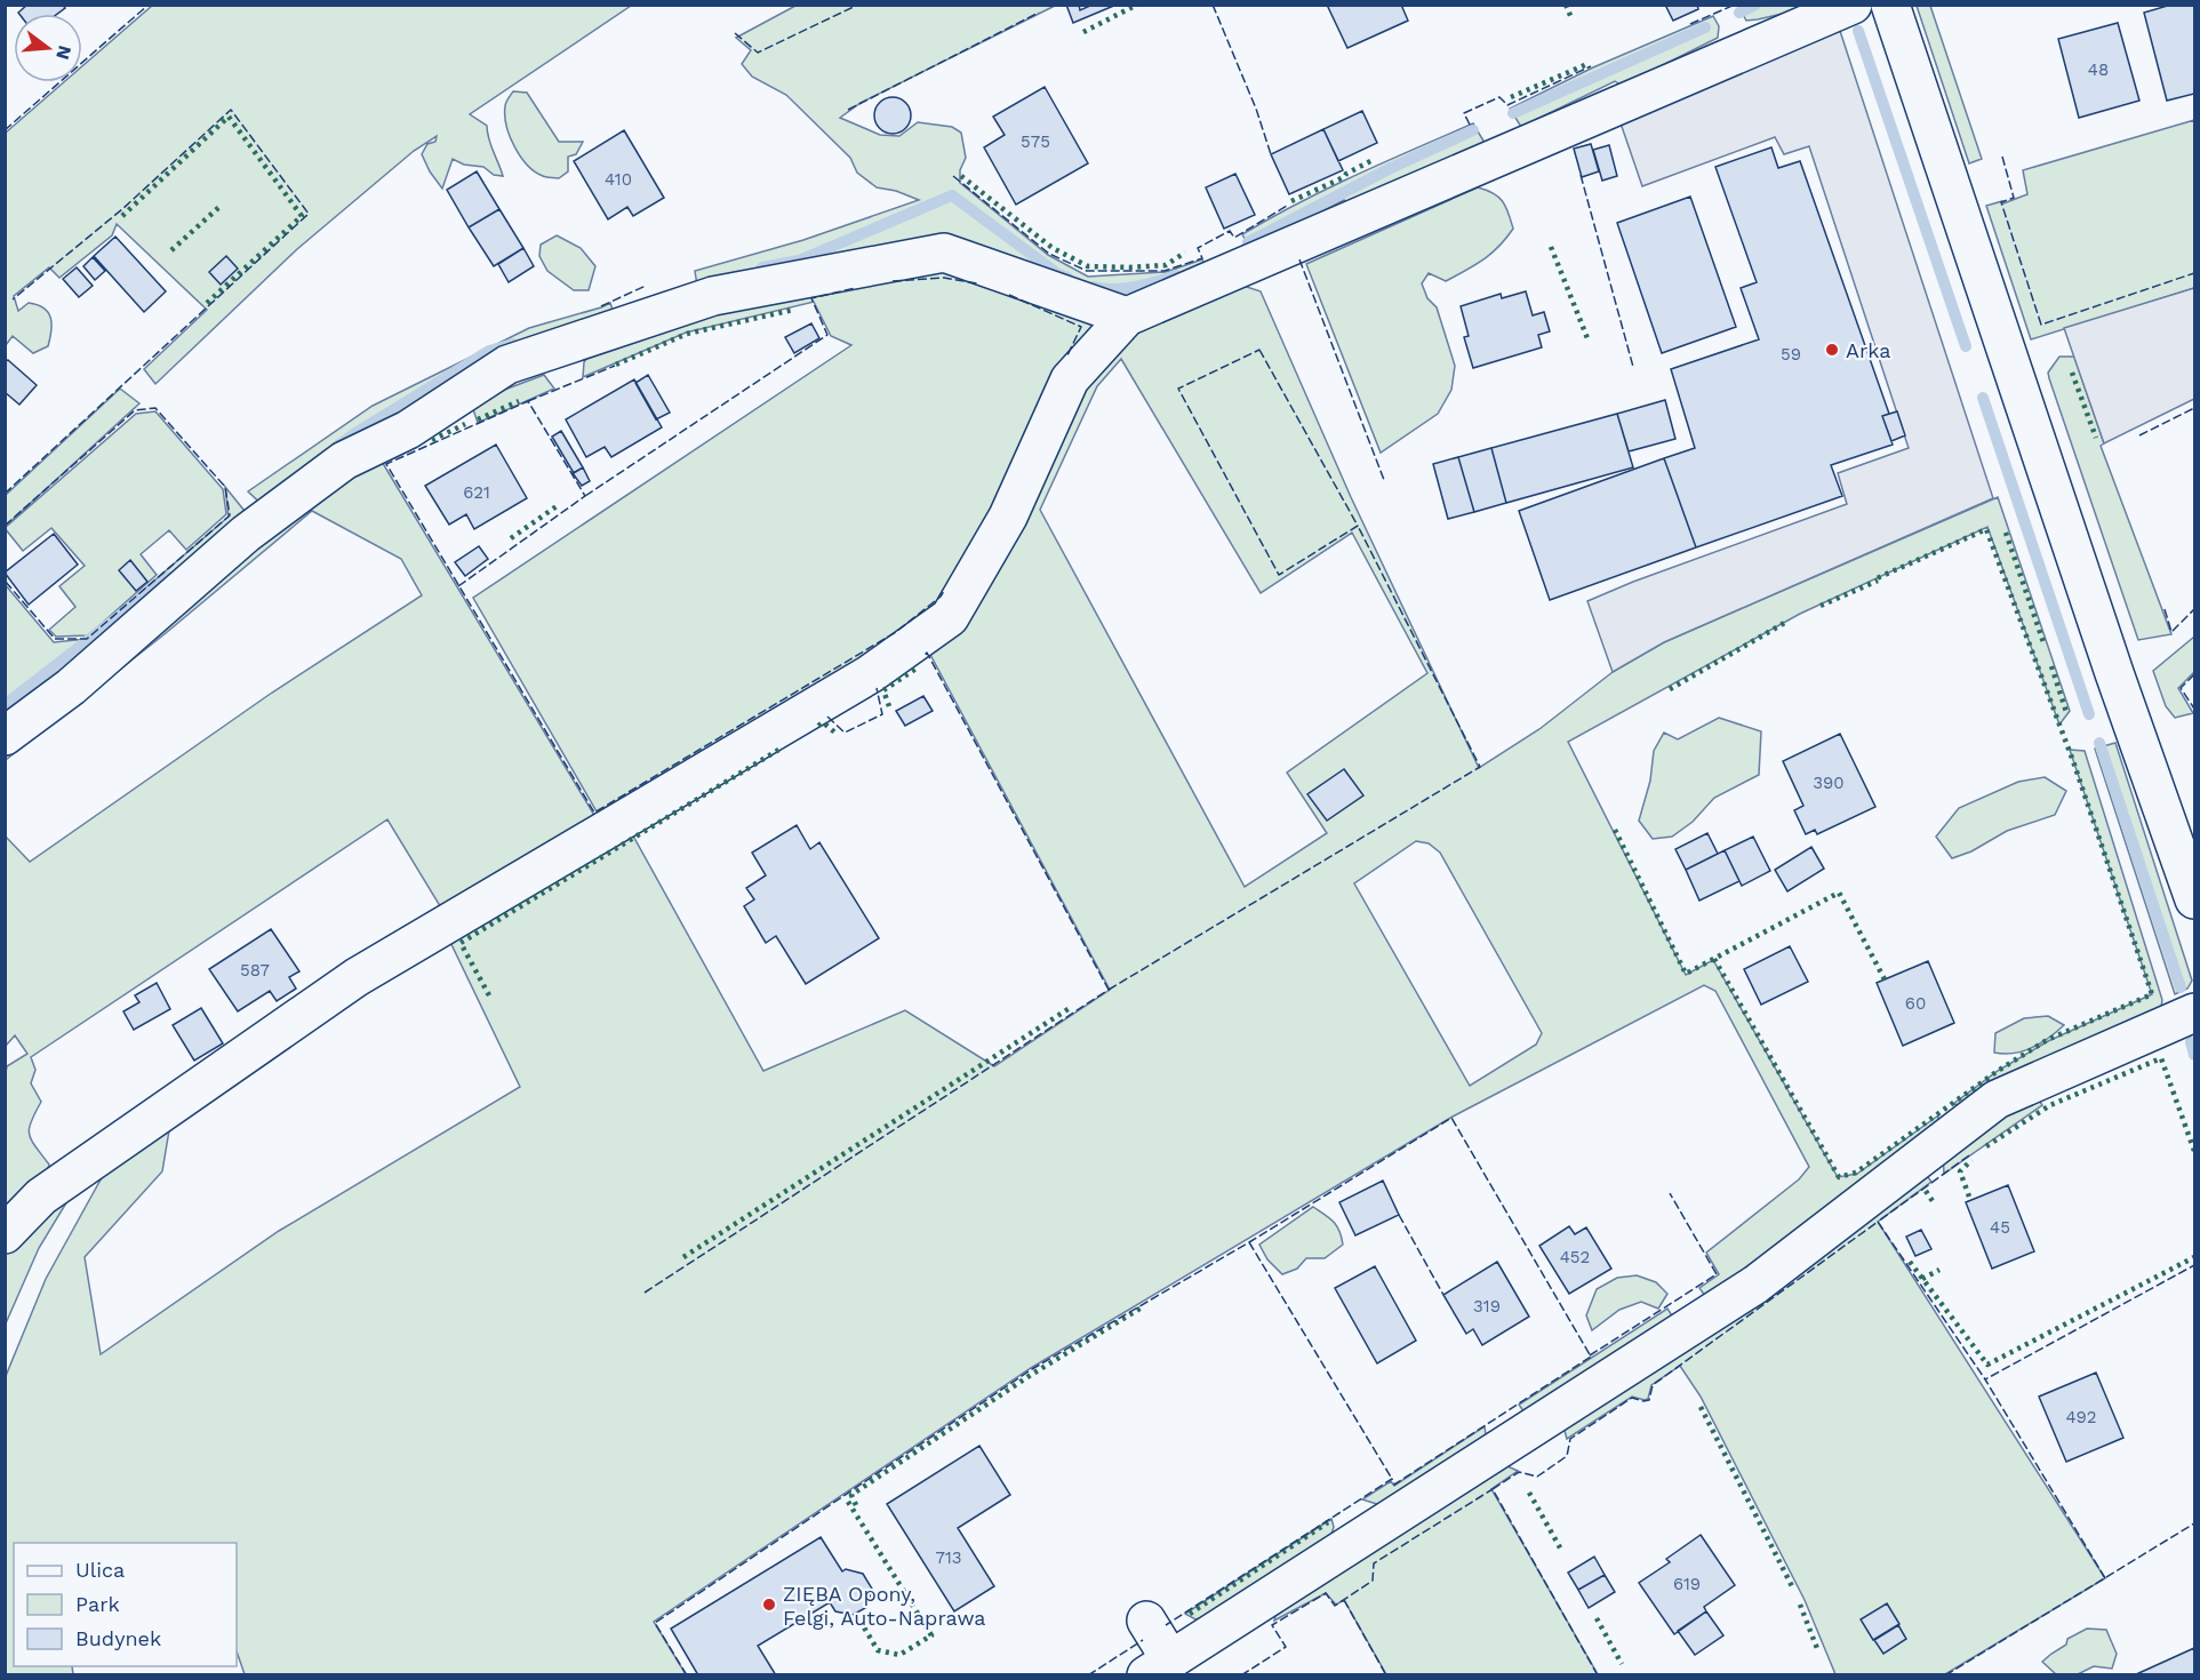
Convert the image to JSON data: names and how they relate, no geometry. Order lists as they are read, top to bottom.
{
  "places": ["Arka", "ZIĘBA Opony, Felgi, Auto-Naprawa"],
  "house_numbers": [
    "48",
    "575",
    "410",
    "59",
    "621",
    "390",
    "587",
    "60",
    "45",
    "452",
    "319",
    "492",
    "713",
    "619"
  ],
  "legend": ["Ulica", "Park", "Budynek"],
  "north": "right"
}
